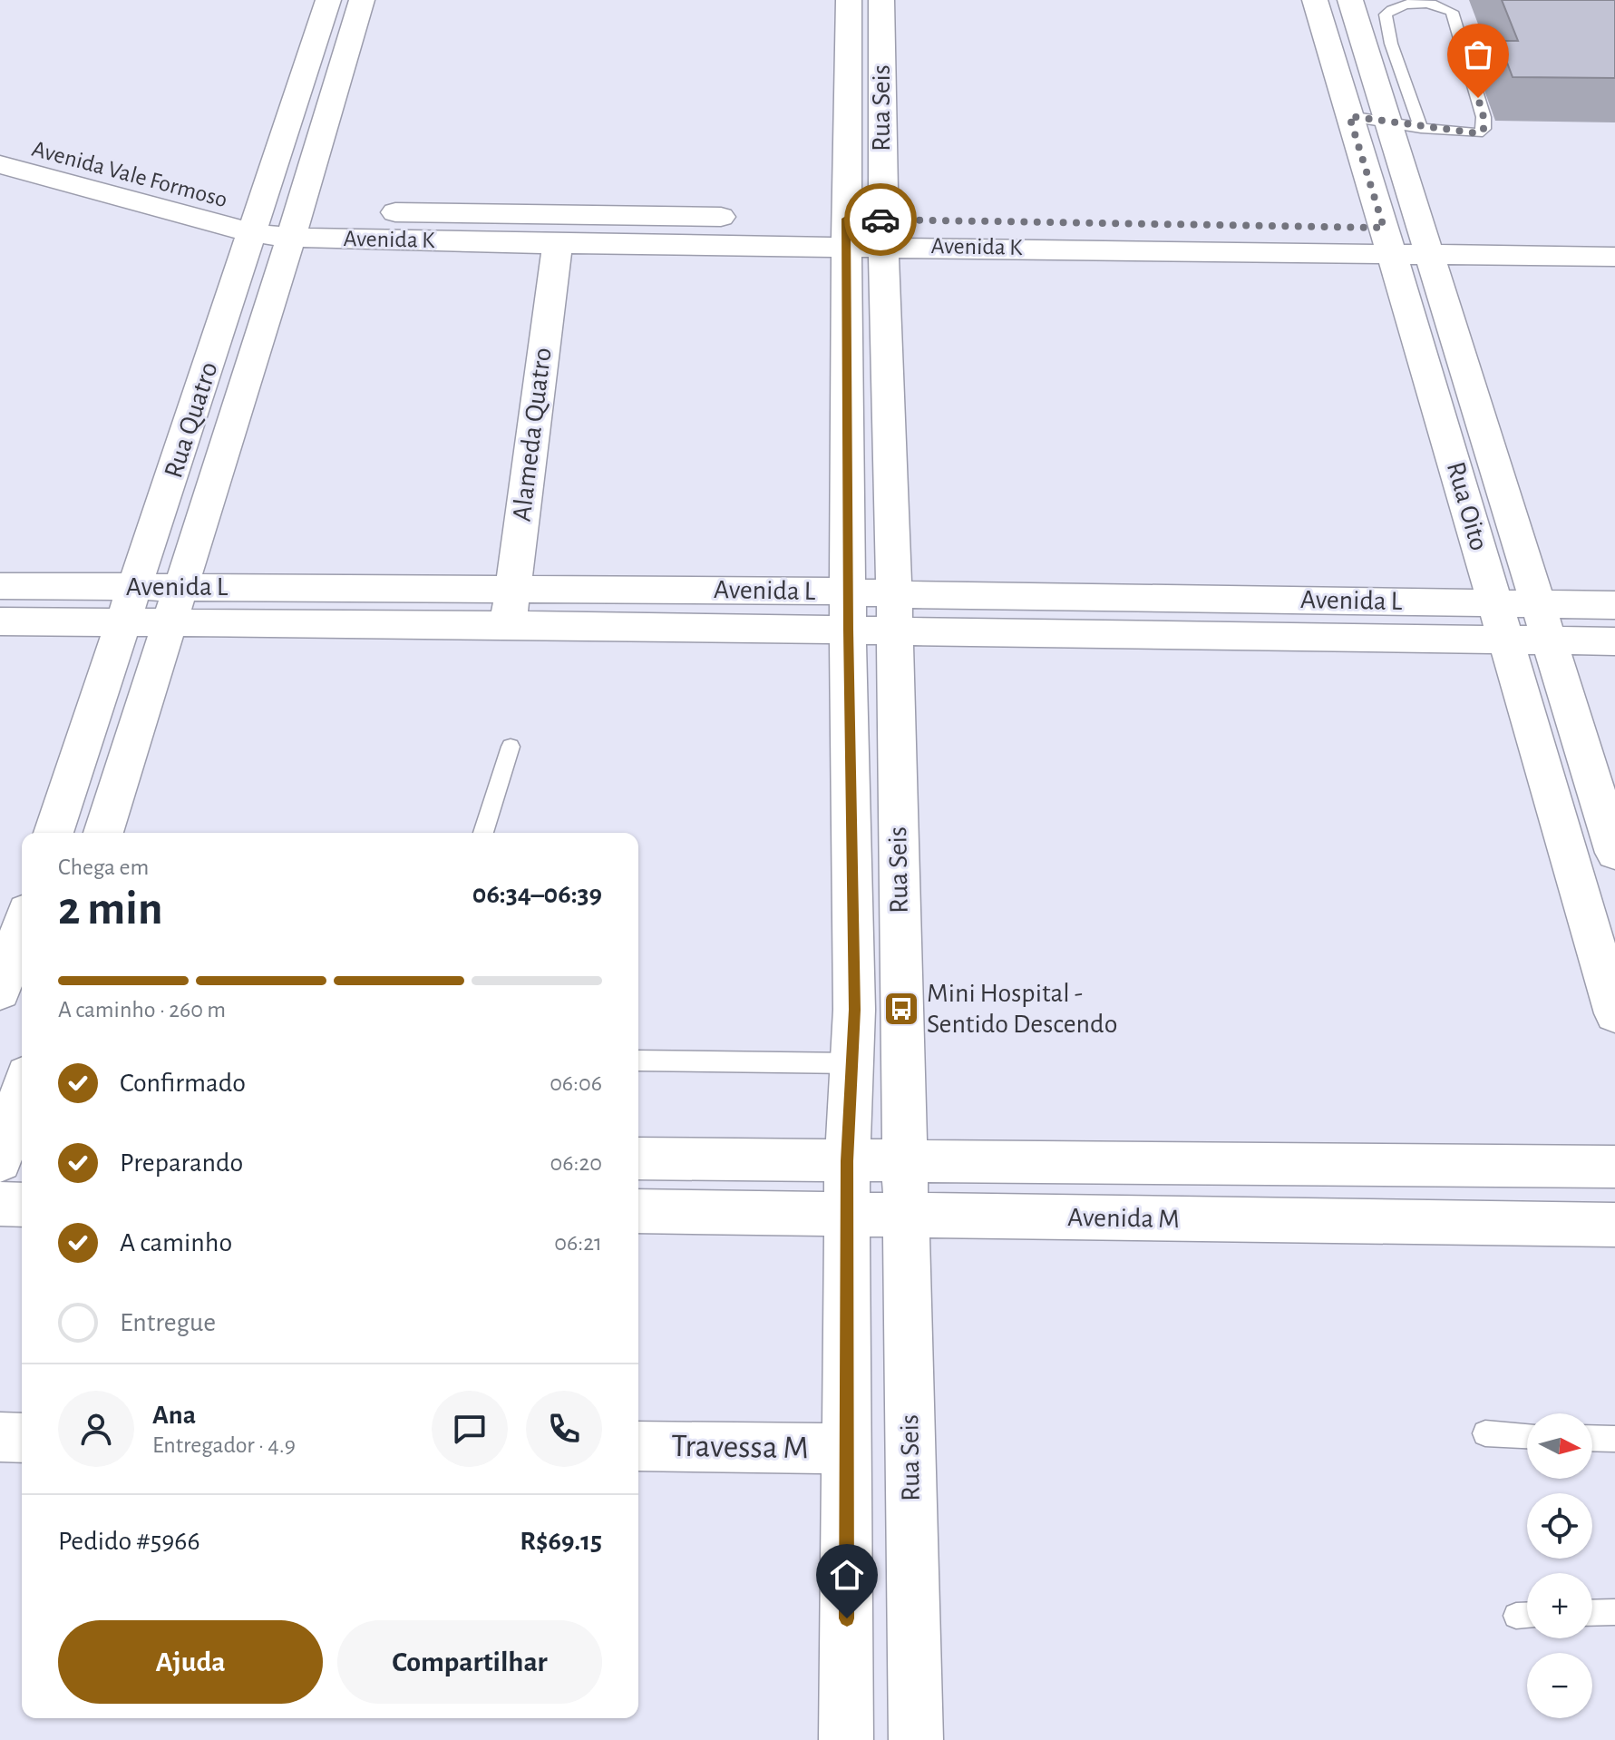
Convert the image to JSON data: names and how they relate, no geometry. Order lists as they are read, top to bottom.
{
  "streets": {
    "street": [
      "Rua Seis",
      "Avenida Vale Formoso",
      "Avenida K",
      "Rua Quatro",
      "Alameda Quatro",
      "Rua Oito",
      "Avenida L",
      "Avenida M",
      "Travessa M"
    ]
  },
  "crossings": [
    ["Rua Seis", "Avenida K"],
    ["Rua Seis", "Avenida L"],
    ["Rua Seis", "Avenida M"],
    ["Rua Seis", "Travessa M"],
    ["Avenida Vale Formoso", "Avenida K"],
    ["Avenida Vale Formoso", "Rua Quatro"],
    ["Avenida K", "Rua Quatro"],
    ["Avenida K", "Alameda Quatro"],
    ["Avenida K", "Rua Oito"],
    ["Rua Quatro", "Avenida L"],
    ["Alameda Quatro", "Avenida L"],
    ["Rua Oito", "Avenida L"]
  ],
  "places": {
    "bus stop": ["Mini Hospital - Sentido Descendo"]
  },
  "north": "right",
  "page": {
    "heading": ["2 min", "Chega em", "06:34–06:39"],
    "panel": [
      "Ana",
      "Entregador · 4.9",
      "Pedido #5966",
      "R$69.15"
    ],
    "bar": "A caminho · 260 m",
    "list": [
      ["Confirmado", "06:06"],
      ["Preparando", "06:20"],
      ["A caminho", "06:21"],
      "Entregue"
    ],
    "map_buttons": ["+", "−"],
    "buttons": ["Ajuda", "Compartilhar"]
  }
}
